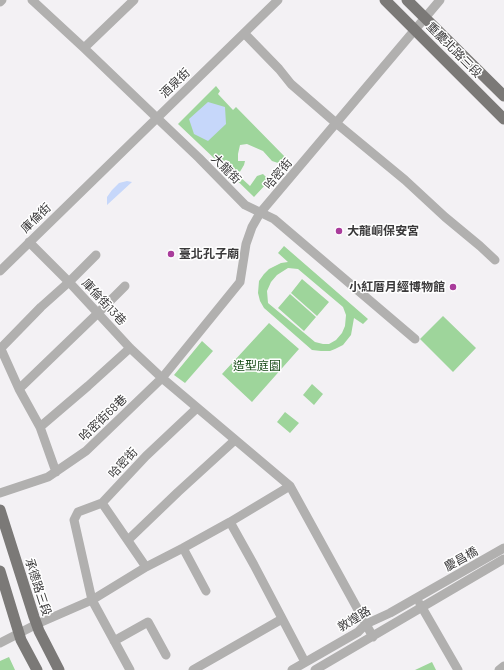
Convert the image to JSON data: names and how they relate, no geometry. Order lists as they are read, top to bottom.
{
  "streets": {
    "main road": ["重慶北路三段", "承德路三段"],
    "street": [
      "酒泉街",
      "大龍街",
      "哈密街",
      "庫倫街",
      "庫倫街13巷",
      "哈密街68巷",
      "慶昌橋",
      "敦煌路"
    ]
  },
  "crossings": [
    ["重慶北路三段", "哈密街"],
    ["酒泉街", "大龍街"],
    ["酒泉街", "庫倫街"],
    ["大龍街", "哈密街"],
    ["哈密街", "庫倫街13巷"],
    ["哈密街", "哈密街68巷"],
    ["庫倫街", "庫倫街13巷"],
    ["庫倫街13巷", "哈密街68巷"],
    ["慶昌橋", "敦煌路"]
  ],
  "parks": ["造型庭園"],
  "places": ["大龍峒保安宮", "臺北孔子廟", "小紅厝月經博物館"]
}
